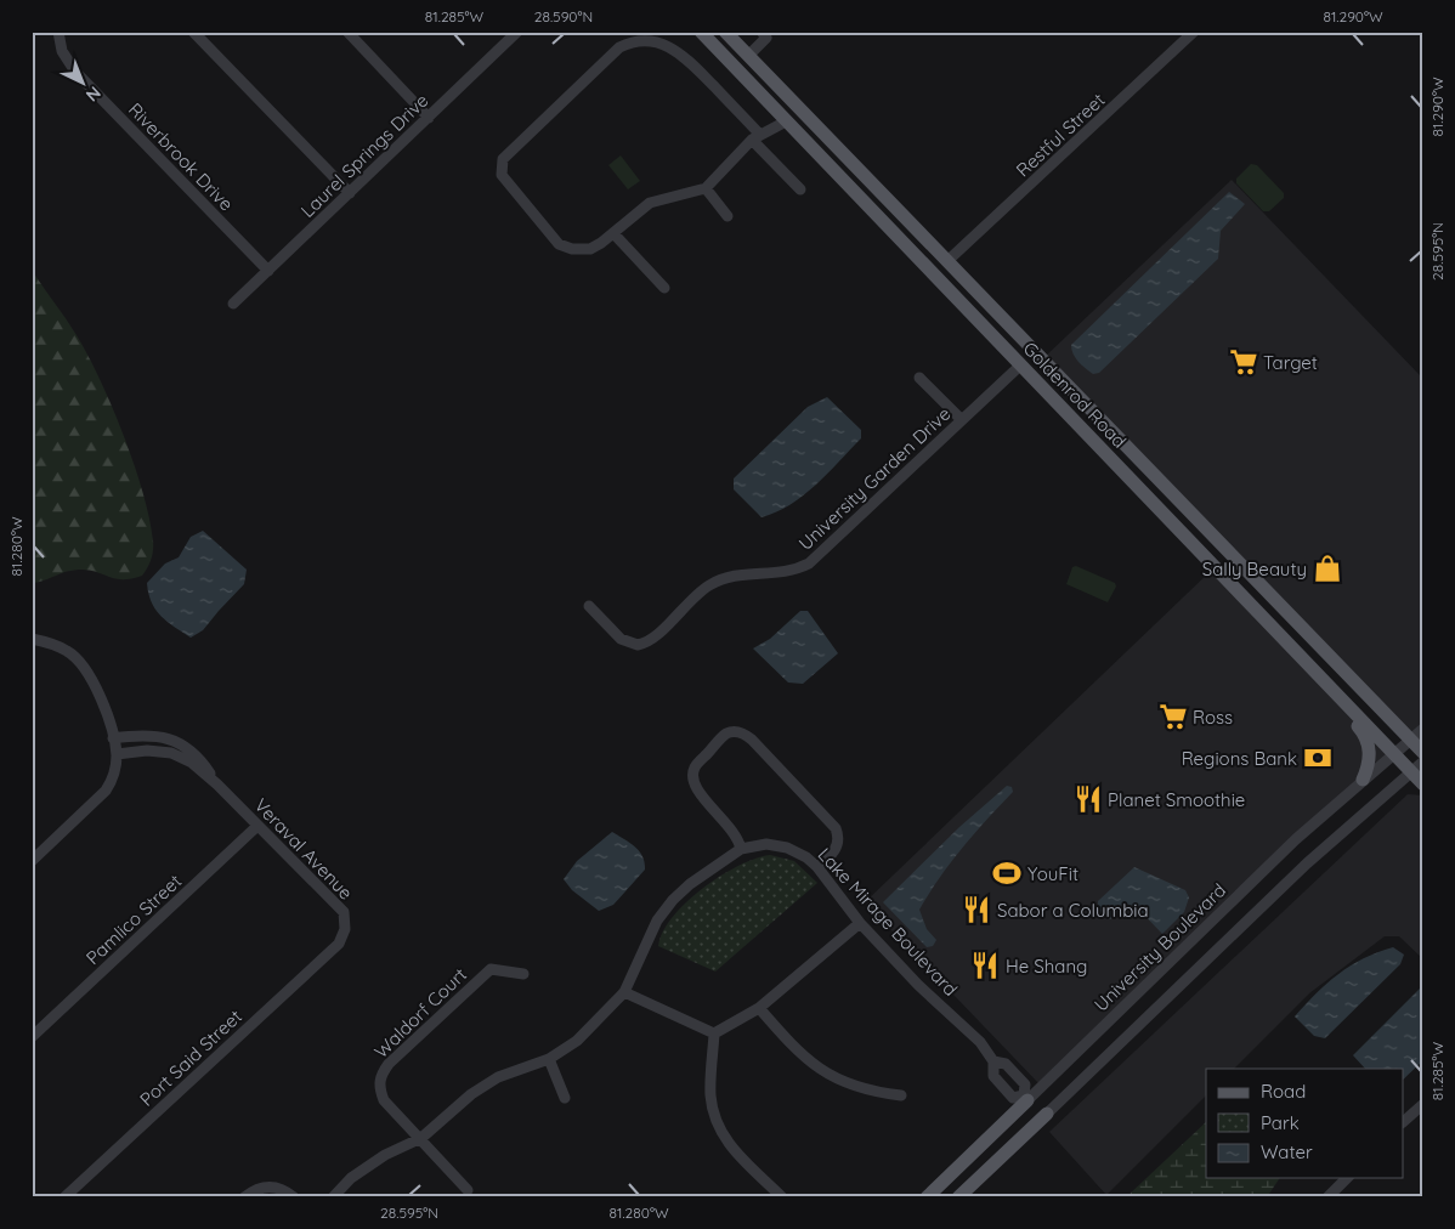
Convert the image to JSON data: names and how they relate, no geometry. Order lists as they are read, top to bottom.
{
  "streets": {
    "main road": ["Goldenrod Road", "University Boulevard"],
    "street": [
      "Restful Street",
      "Laurel Springs Drive",
      "Riverbrook Drive",
      "University Garden Drive",
      "Veraval Avenue",
      "Pamlico Street",
      "Lake Mirage Boulevard",
      "Waldorf Court",
      "Port Said Street"
    ]
  },
  "crossings": [
    ["Restful Street", "Goldenrod Road"],
    ["Laurel Springs Drive", "Riverbrook Drive"],
    ["Goldenrod Road", "University Garden Drive"],
    ["Goldenrod Road", "University Boulevard"],
    ["Veraval Avenue", "Pamlico Street"],
    ["Veraval Avenue", "Port Said Street"],
    ["Lake Mirage Boulevard", "University Boulevard"],
    ["Lake Mirage Boulevard", "Waldorf Court"]
  ],
  "places": {
    "supermarket": ["Target", "Ross"],
    "shop": ["Sally Beauty"],
    "bank": ["Regions Bank"],
    "restaurant": ["Planet Smoothie", "Sabor a Columbia", "He Shang"],
    "sports": ["YouFit"]
  },
  "legend": ["Road", "Park", "Water"],
  "north": "bottom right",
  "coordinates": [
    "81.285°W",
    "28.590°N",
    "81.290°W",
    "28.595°N",
    "81.280°W"
  ]
}
